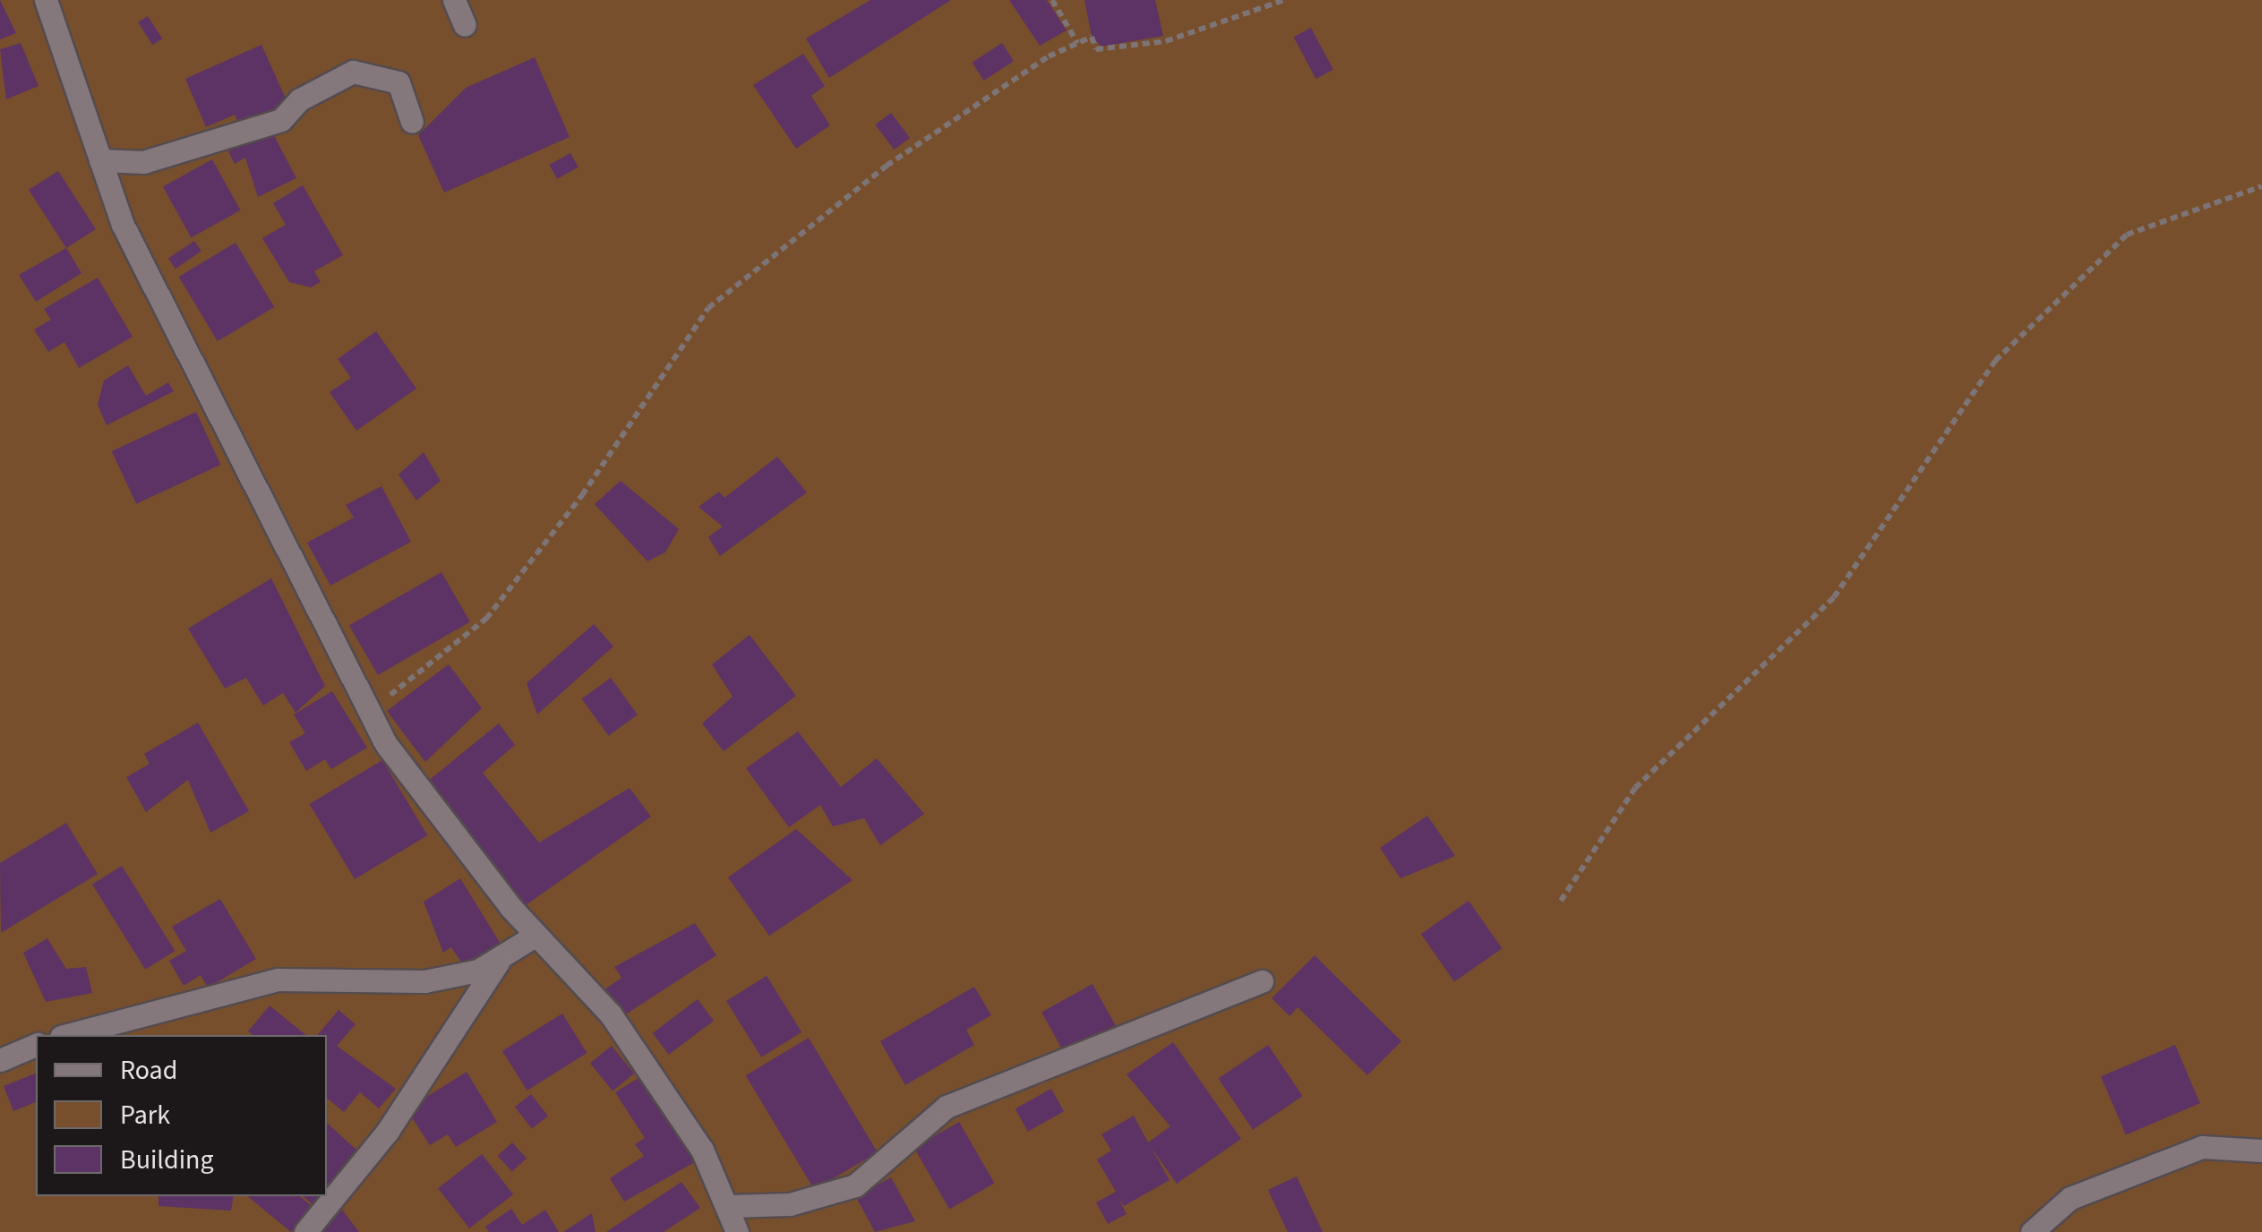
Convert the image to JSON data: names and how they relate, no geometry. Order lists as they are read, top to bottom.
{
  "legend": ["Road", "Park", "Building"]
}
